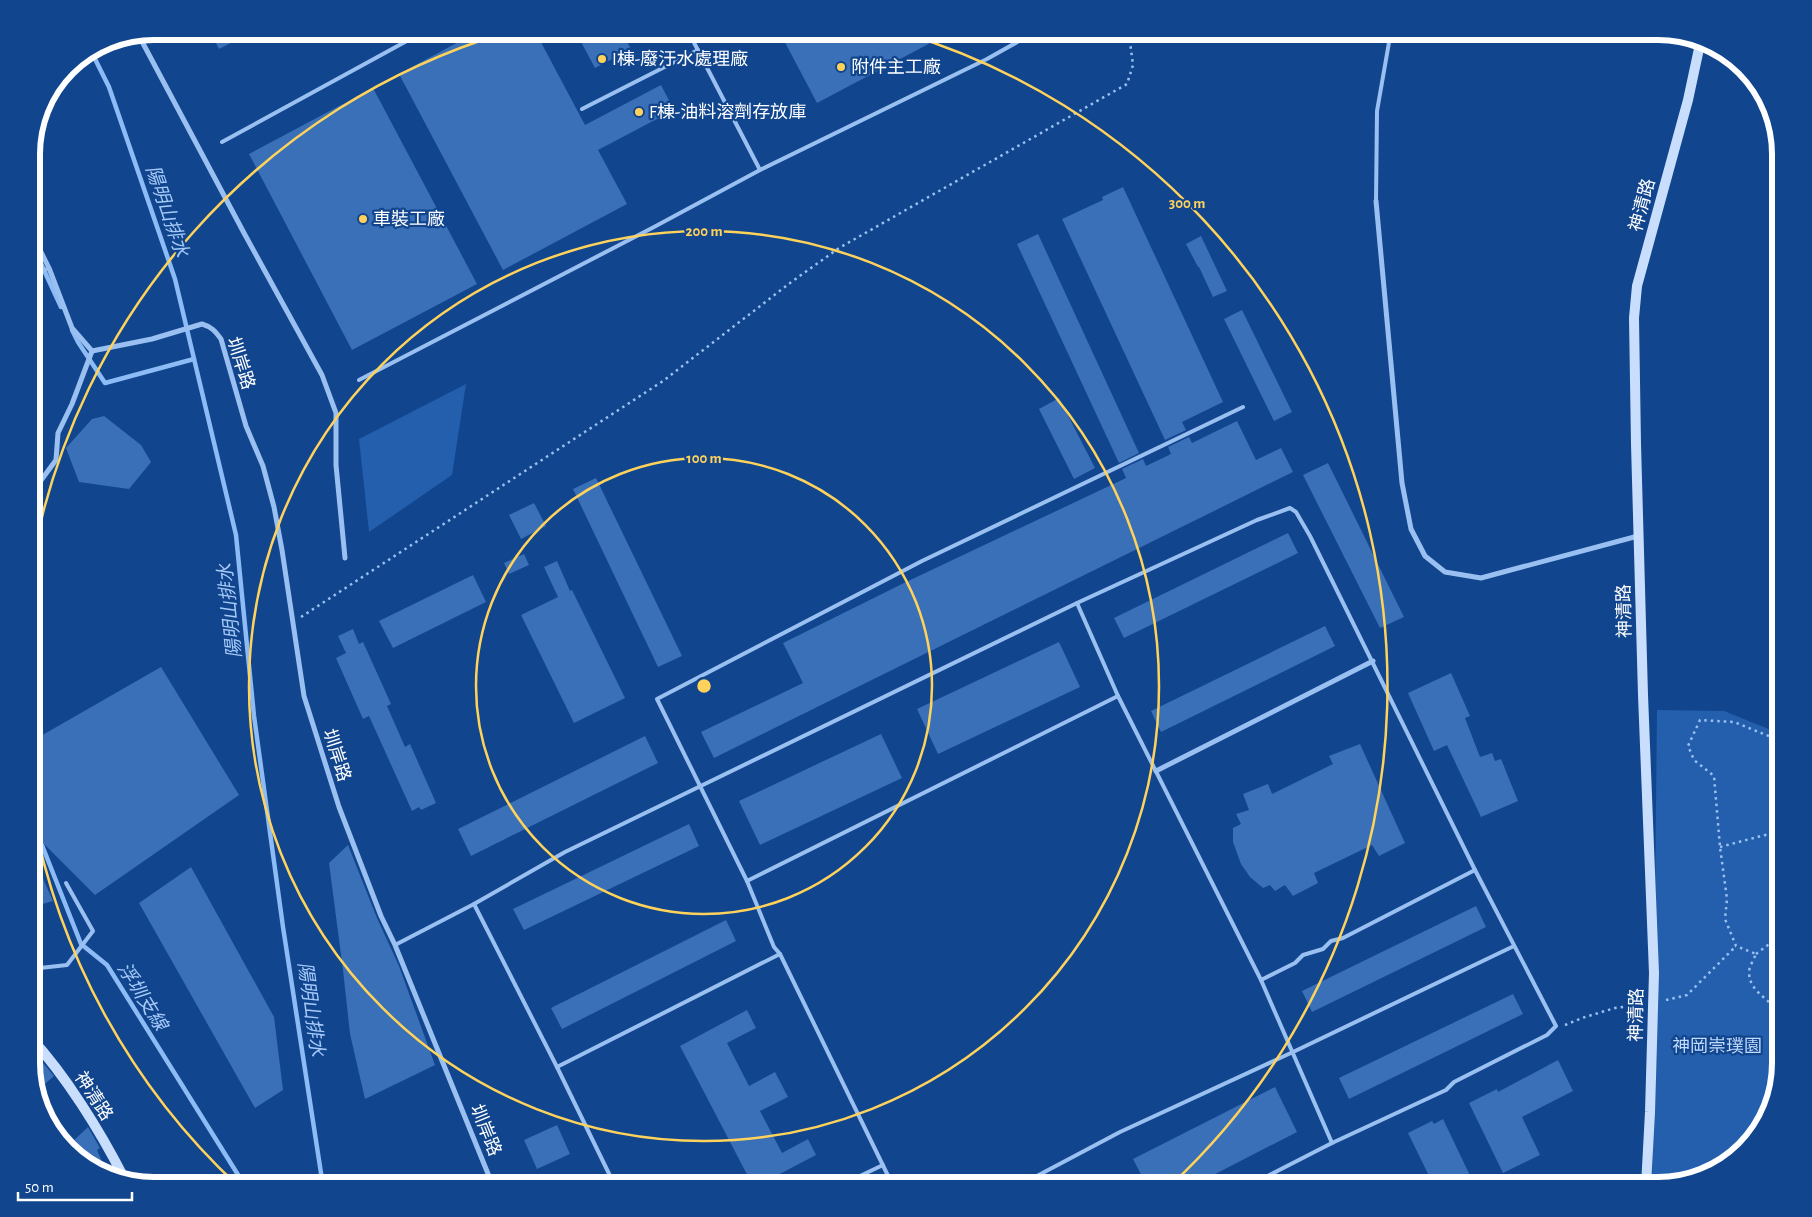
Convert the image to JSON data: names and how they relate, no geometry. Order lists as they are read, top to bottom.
{
  "streets": {
    "street": ["神清路", "圳岸路"]
  },
  "water": ["陽明山排水", "浮圳支線"],
  "parks": ["神岡崇璞園"],
  "places": [
    "I棟-廢汙水處理廠",
    "附件主工廠",
    "F棟-油料溶劑存放庫",
    "車裝工廠"
  ],
  "scale_bar": "50 m",
  "rings": ["300 m", "200 m", "100 m"]
}
